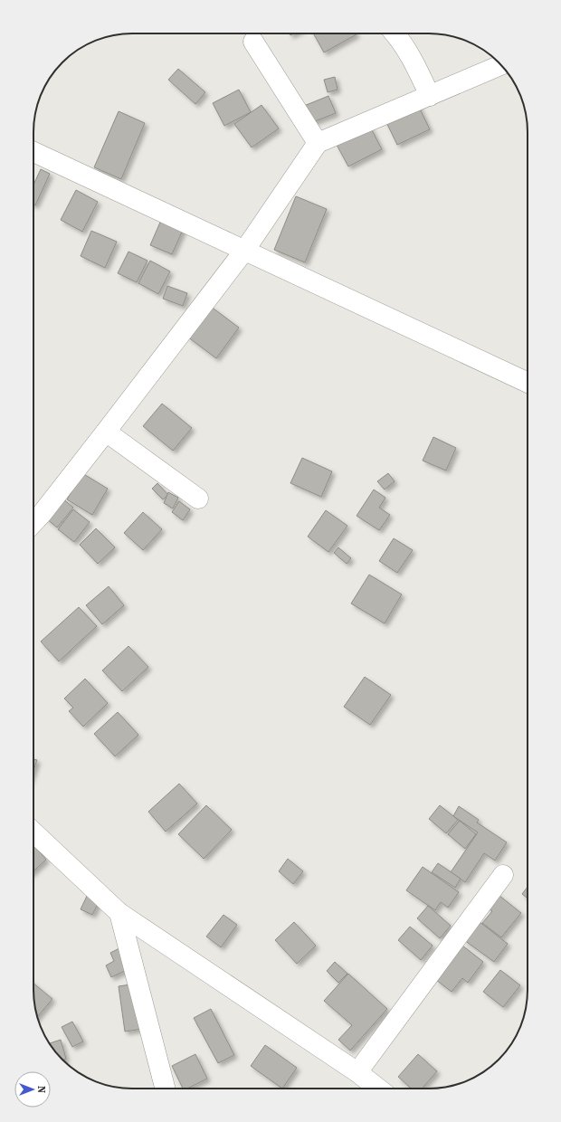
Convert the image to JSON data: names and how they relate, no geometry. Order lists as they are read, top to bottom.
{
  "north": "right"
}
